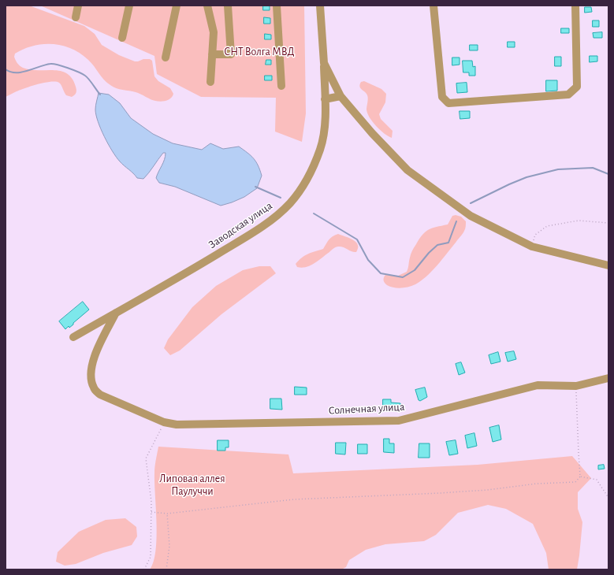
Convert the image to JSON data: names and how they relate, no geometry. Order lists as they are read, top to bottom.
{
  "streets": {
    "street": ["Заводская улица", "Солнечная улица"]
  },
  "crossings": [
    ["Заводская улица", "Солнечная улица"]
  ],
  "parks": ["СНТ Волга МВД", "Липовая аллея Паулуччи"]
}
